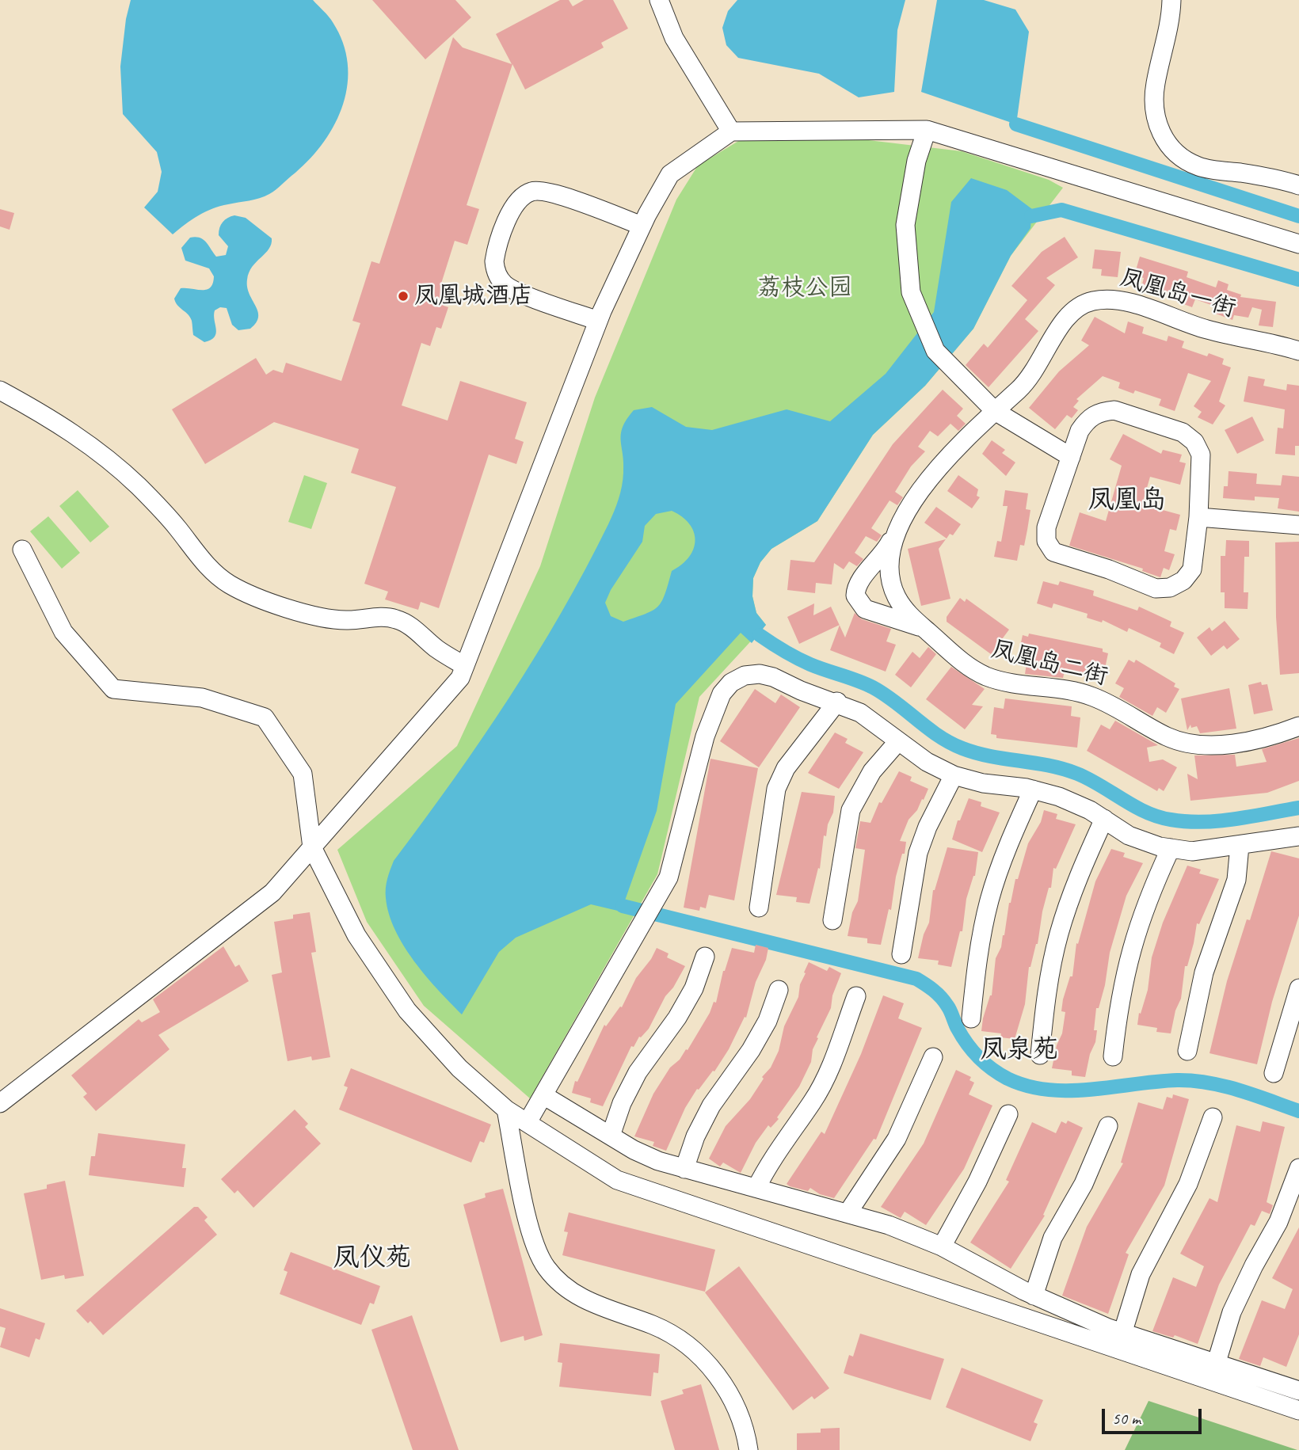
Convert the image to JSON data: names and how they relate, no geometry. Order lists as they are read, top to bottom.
{
  "streets": {
    "street": ["凤凰岛一街", "凤凰岛二街"]
  },
  "crossings": [
    ["凤凰岛一街", "凤凰岛二街"]
  ],
  "districts": ["凤凰岛", "凤泉苑", "凤仪苑"],
  "parks": ["荔枝公园"],
  "places": ["凤凰城酒店"],
  "scale_bar": "50 m"
}
